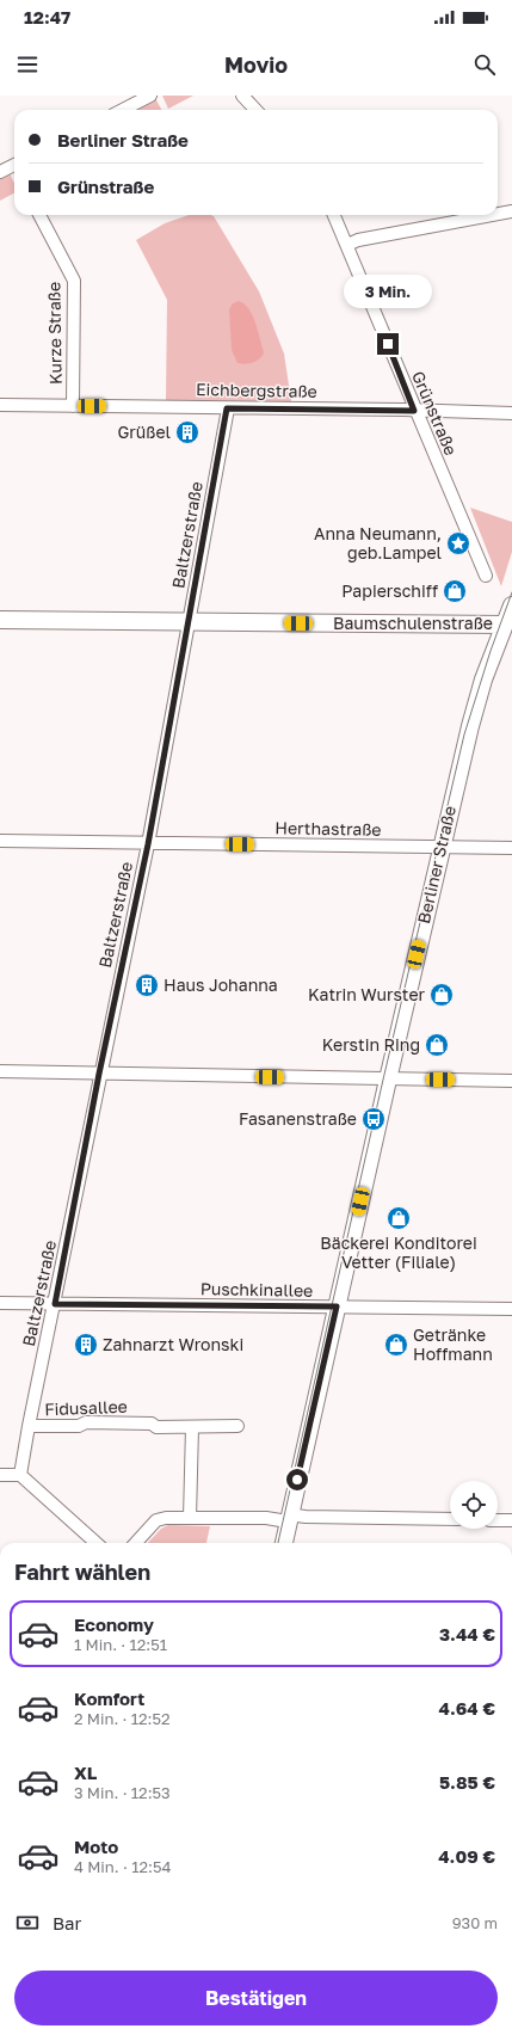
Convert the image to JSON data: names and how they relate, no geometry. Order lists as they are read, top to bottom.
{
  "streets": {
    "street": [
      "Kurze Straße",
      "Eichbergstraße",
      "Grünstraße",
      "Baltzerstraße",
      "Baumschulenstraße",
      "Herthastraße",
      "Berliner Straße",
      "Puschkinallee",
      "Fidusallee"
    ]
  },
  "crossings": [
    ["Kurze Straße", "Eichbergstraße"],
    ["Eichbergstraße", "Grünstraße"],
    ["Eichbergstraße", "Baltzerstraße"],
    ["Baltzerstraße", "Baumschulenstraße"],
    ["Baltzerstraße", "Herthastraße"],
    ["Baltzerstraße", "Puschkinallee"],
    ["Baltzerstraße", "Fidusallee"],
    ["Baumschulenstraße", "Berliner Straße"],
    ["Herthastraße", "Berliner Straße"],
    ["Berliner Straße", "Puschkinallee"]
  ],
  "places": {
    "building": ["Grüßel", "Haus Johanna", "Zahnarzt Wronski"],
    "place": ["Anna Neumann, geb.Lampel"],
    "shop": [
      "Papierschiff",
      "Katrin Wurster",
      "Kerstin Ring",
      "Bäckerei Konditorei Vetter (Filiale)",
      "Getränke Hoffmann"
    ],
    "bus stop": ["Fasanenstraße"]
  },
  "page": {
    "status": "12:47",
    "header": "Movio",
    "banner": ["Berliner Straße", "Grünstraße"],
    "bubble": "3 Min.",
    "heading": "Fahrt wählen",
    "list": [
      {
        "name": "Economy",
        "note": "1 Min. · 12:51",
        "value": "3.44 €"
      },
      {
        "name": "Komfort",
        "note": "2 Min. · 12:52",
        "value": "4.64 €"
      },
      {
        "name": "XL",
        "note": "3 Min. · 12:53",
        "value": "5.85 €"
      },
      {
        "name": "Moto",
        "note": "4 Min. · 12:54",
        "value": "4.09 €"
      }
    ],
    "pay": ["Bar", "930 m"],
    "buttons": "Bestätigen"
  }
}
